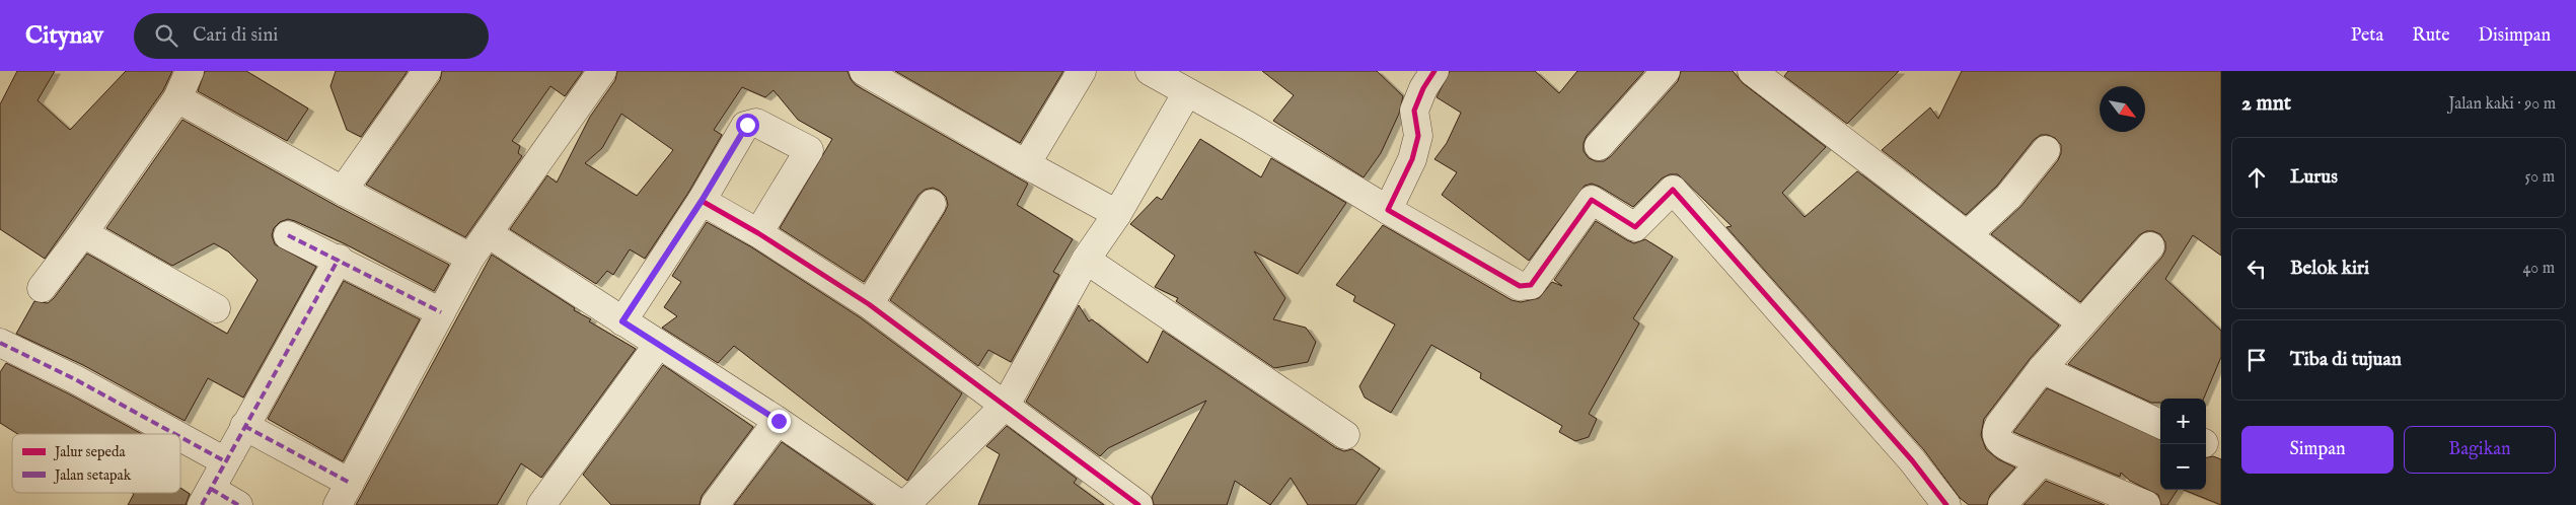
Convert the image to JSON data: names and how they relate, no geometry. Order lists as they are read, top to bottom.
{
  "legend": ["Jalur sepeda", "Jalan setapak"],
  "north": "bottom right",
  "page": {
    "header": "Citynav",
    "search": "Cari di sini",
    "nav": ["Peta", "Rute", "Disimpan"],
    "heading": ["2 mnt", "Jalan kaki · 90 m"],
    "list": [
      ["Lurus", "50 m"],
      ["Belok kiri", "40 m"],
      "Tiba di tujuan"
    ],
    "map_buttons": ["+", "−"],
    "buttons": ["Simpan", "Bagikan"]
  }
}
